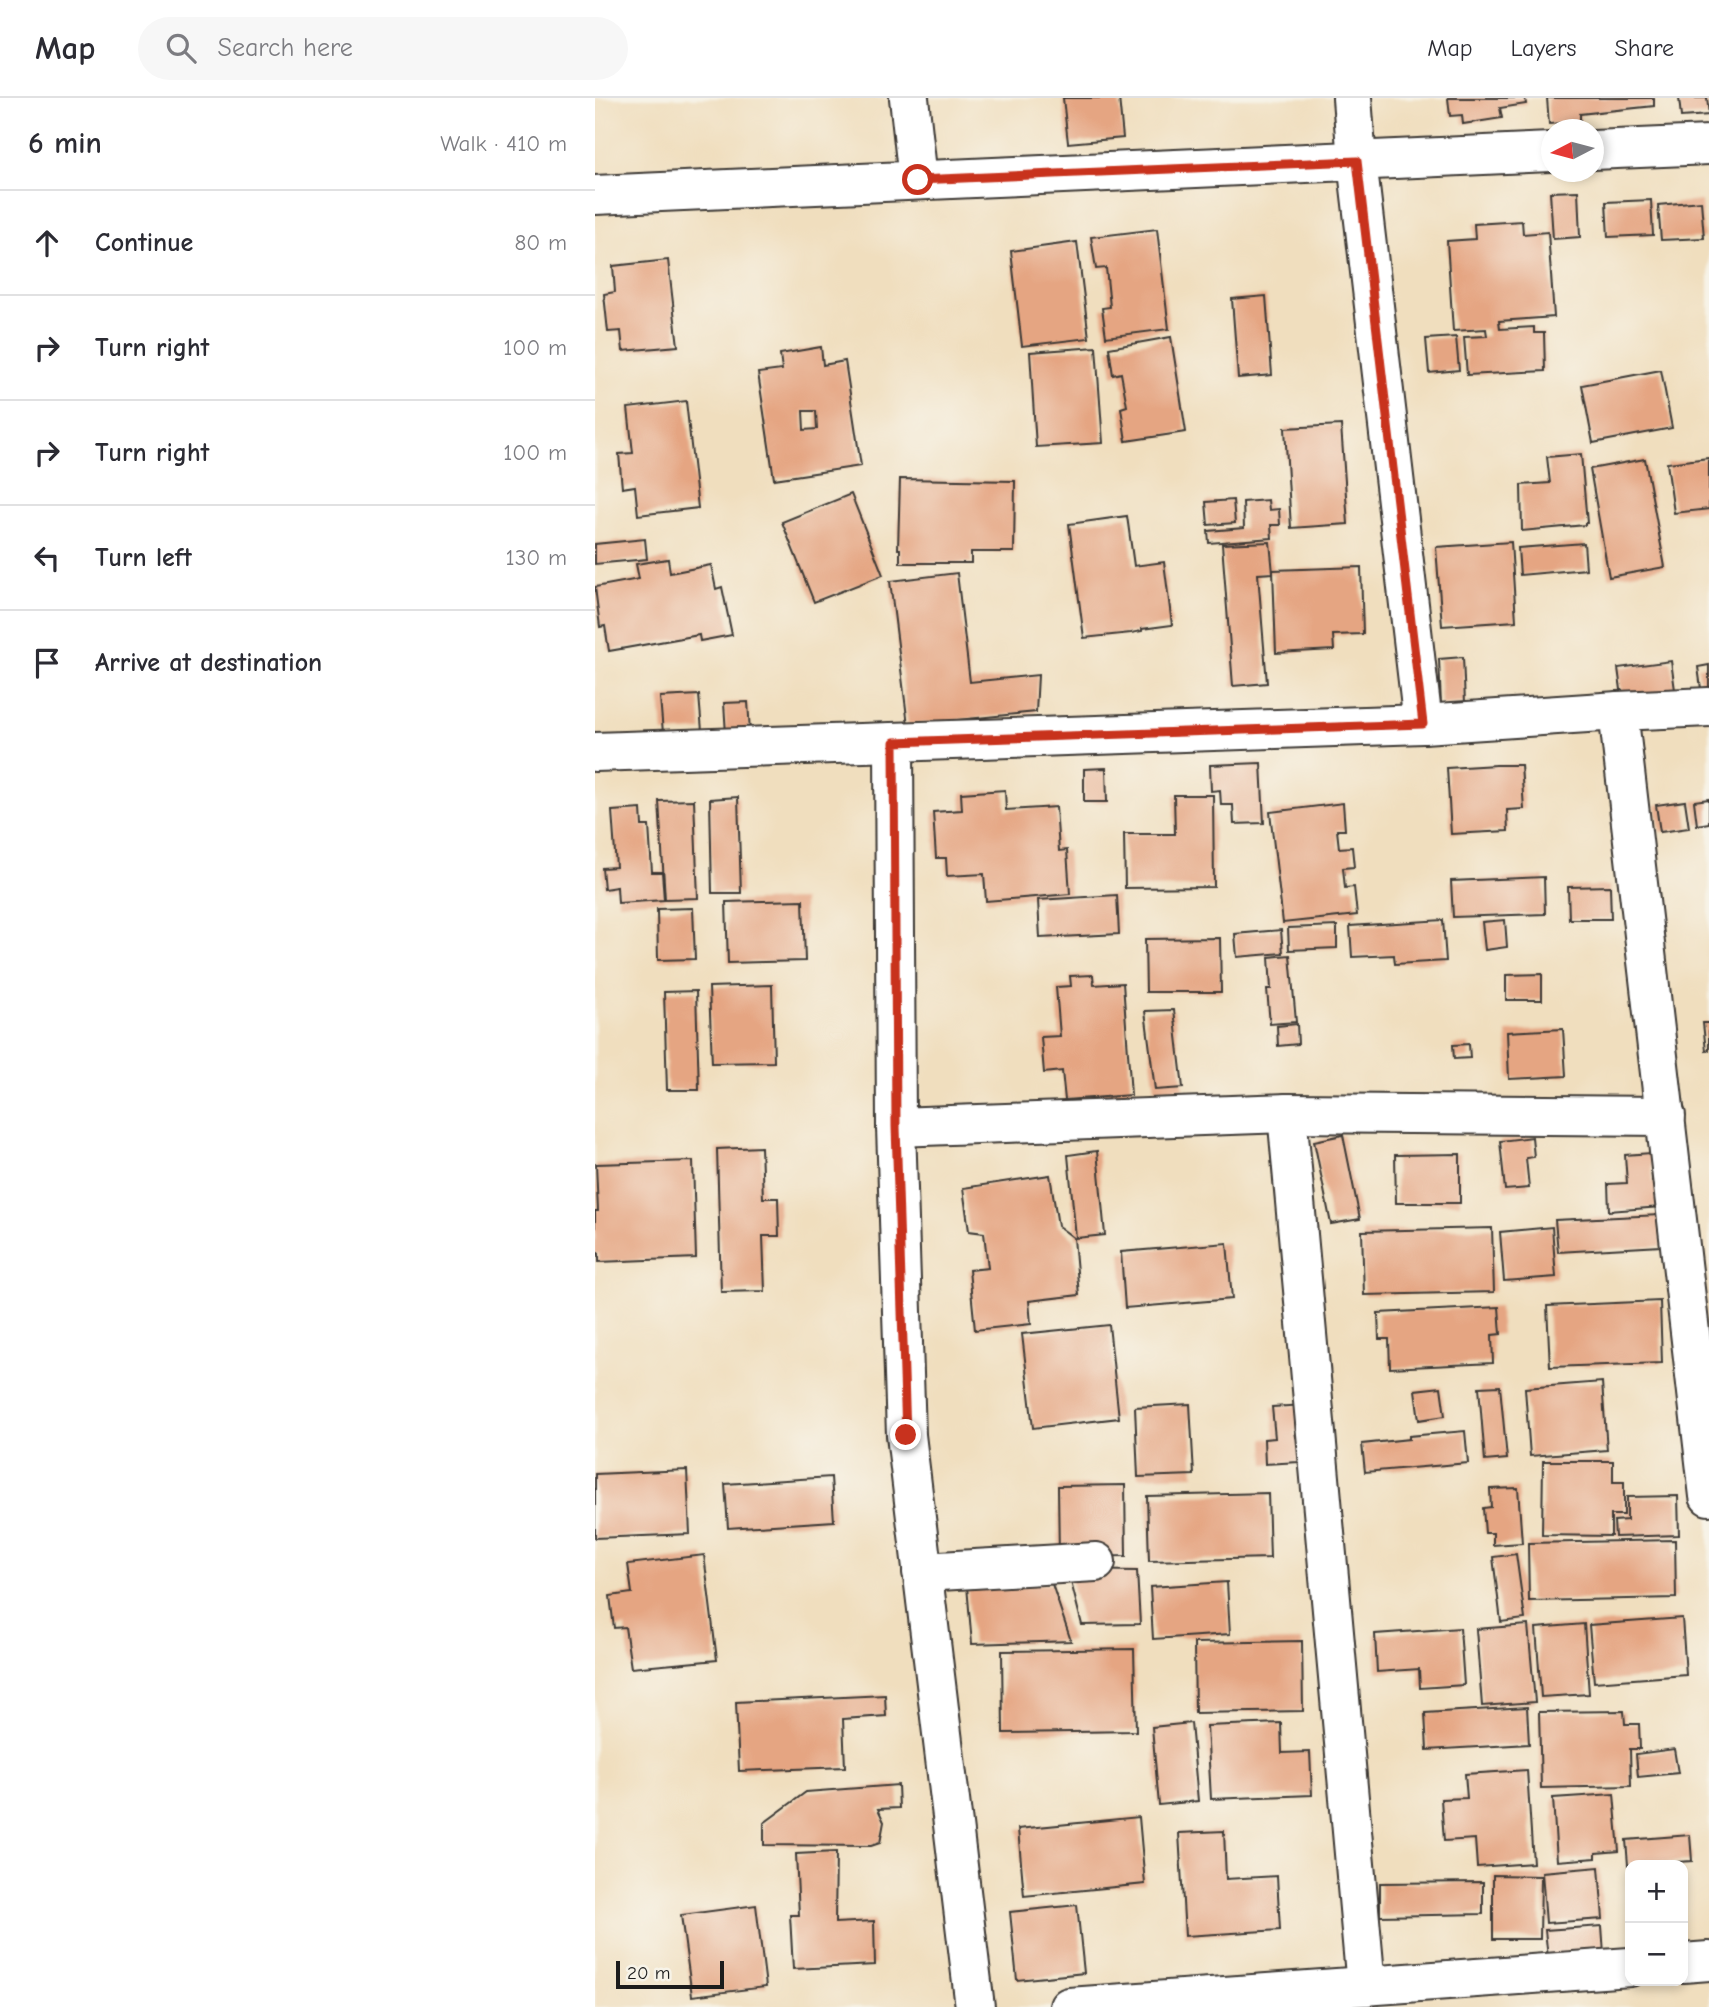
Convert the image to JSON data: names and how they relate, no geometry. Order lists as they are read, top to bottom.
{
  "scale_bar": "20 m",
  "north": "left",
  "page": {
    "header": "Map",
    "search": "Search here",
    "nav": ["Map", "Layers", "Share"],
    "heading": ["6 min", "Walk · 410 m"],
    "list": [
      ["Continue", "80 m"],
      ["Turn right", "100 m"],
      ["Turn right", "100 m"],
      ["Turn left", "130 m"],
      "Arrive at destination"
    ],
    "map_buttons": ["+", "−"],
    "scale": "20 m"
  }
}
